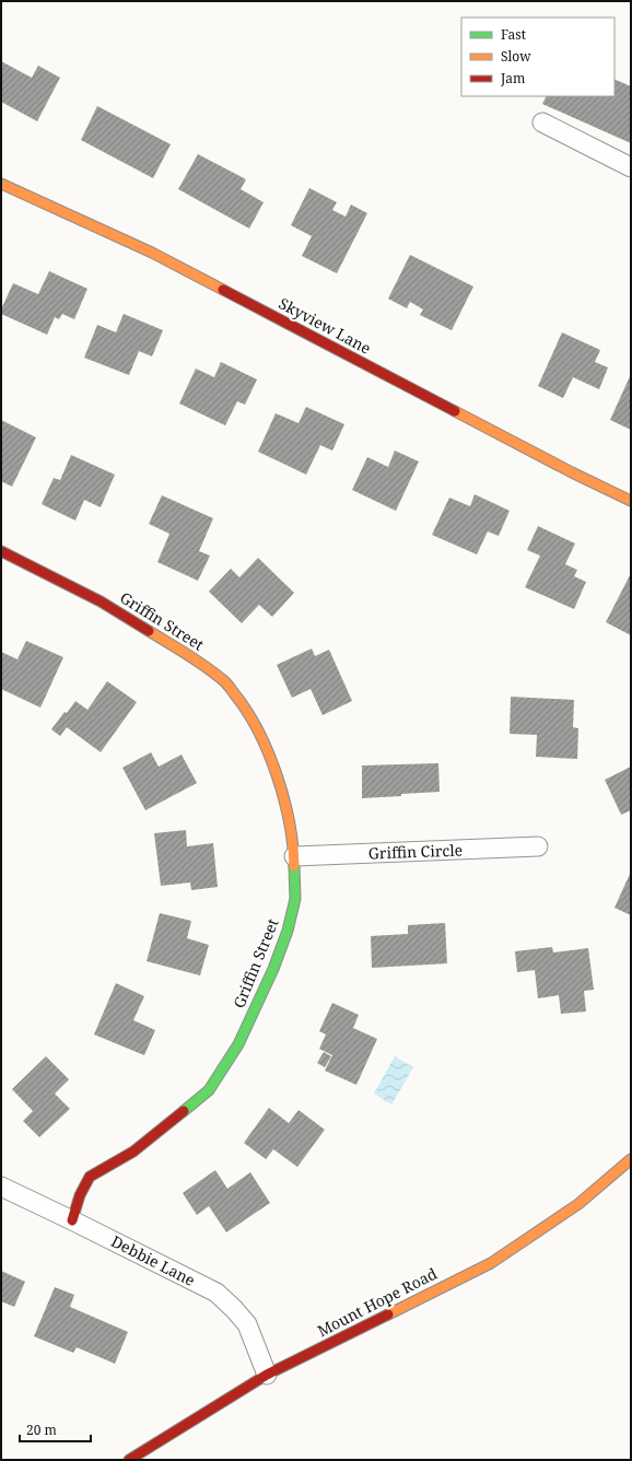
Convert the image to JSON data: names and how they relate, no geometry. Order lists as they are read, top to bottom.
{
  "streets": {
    "street": [
      "Skyview Lane",
      "Griffin Street",
      "Griffin Circle",
      "Debbie Lane",
      "Mount Hope Road"
    ]
  },
  "crossings": [
    ["Griffin Street", "Griffin Circle"],
    ["Griffin Street", "Debbie Lane"],
    ["Debbie Lane", "Mount Hope Road"]
  ],
  "legend": ["Fast", "Slow", "Jam"],
  "scale_bar": "20 m"
}
